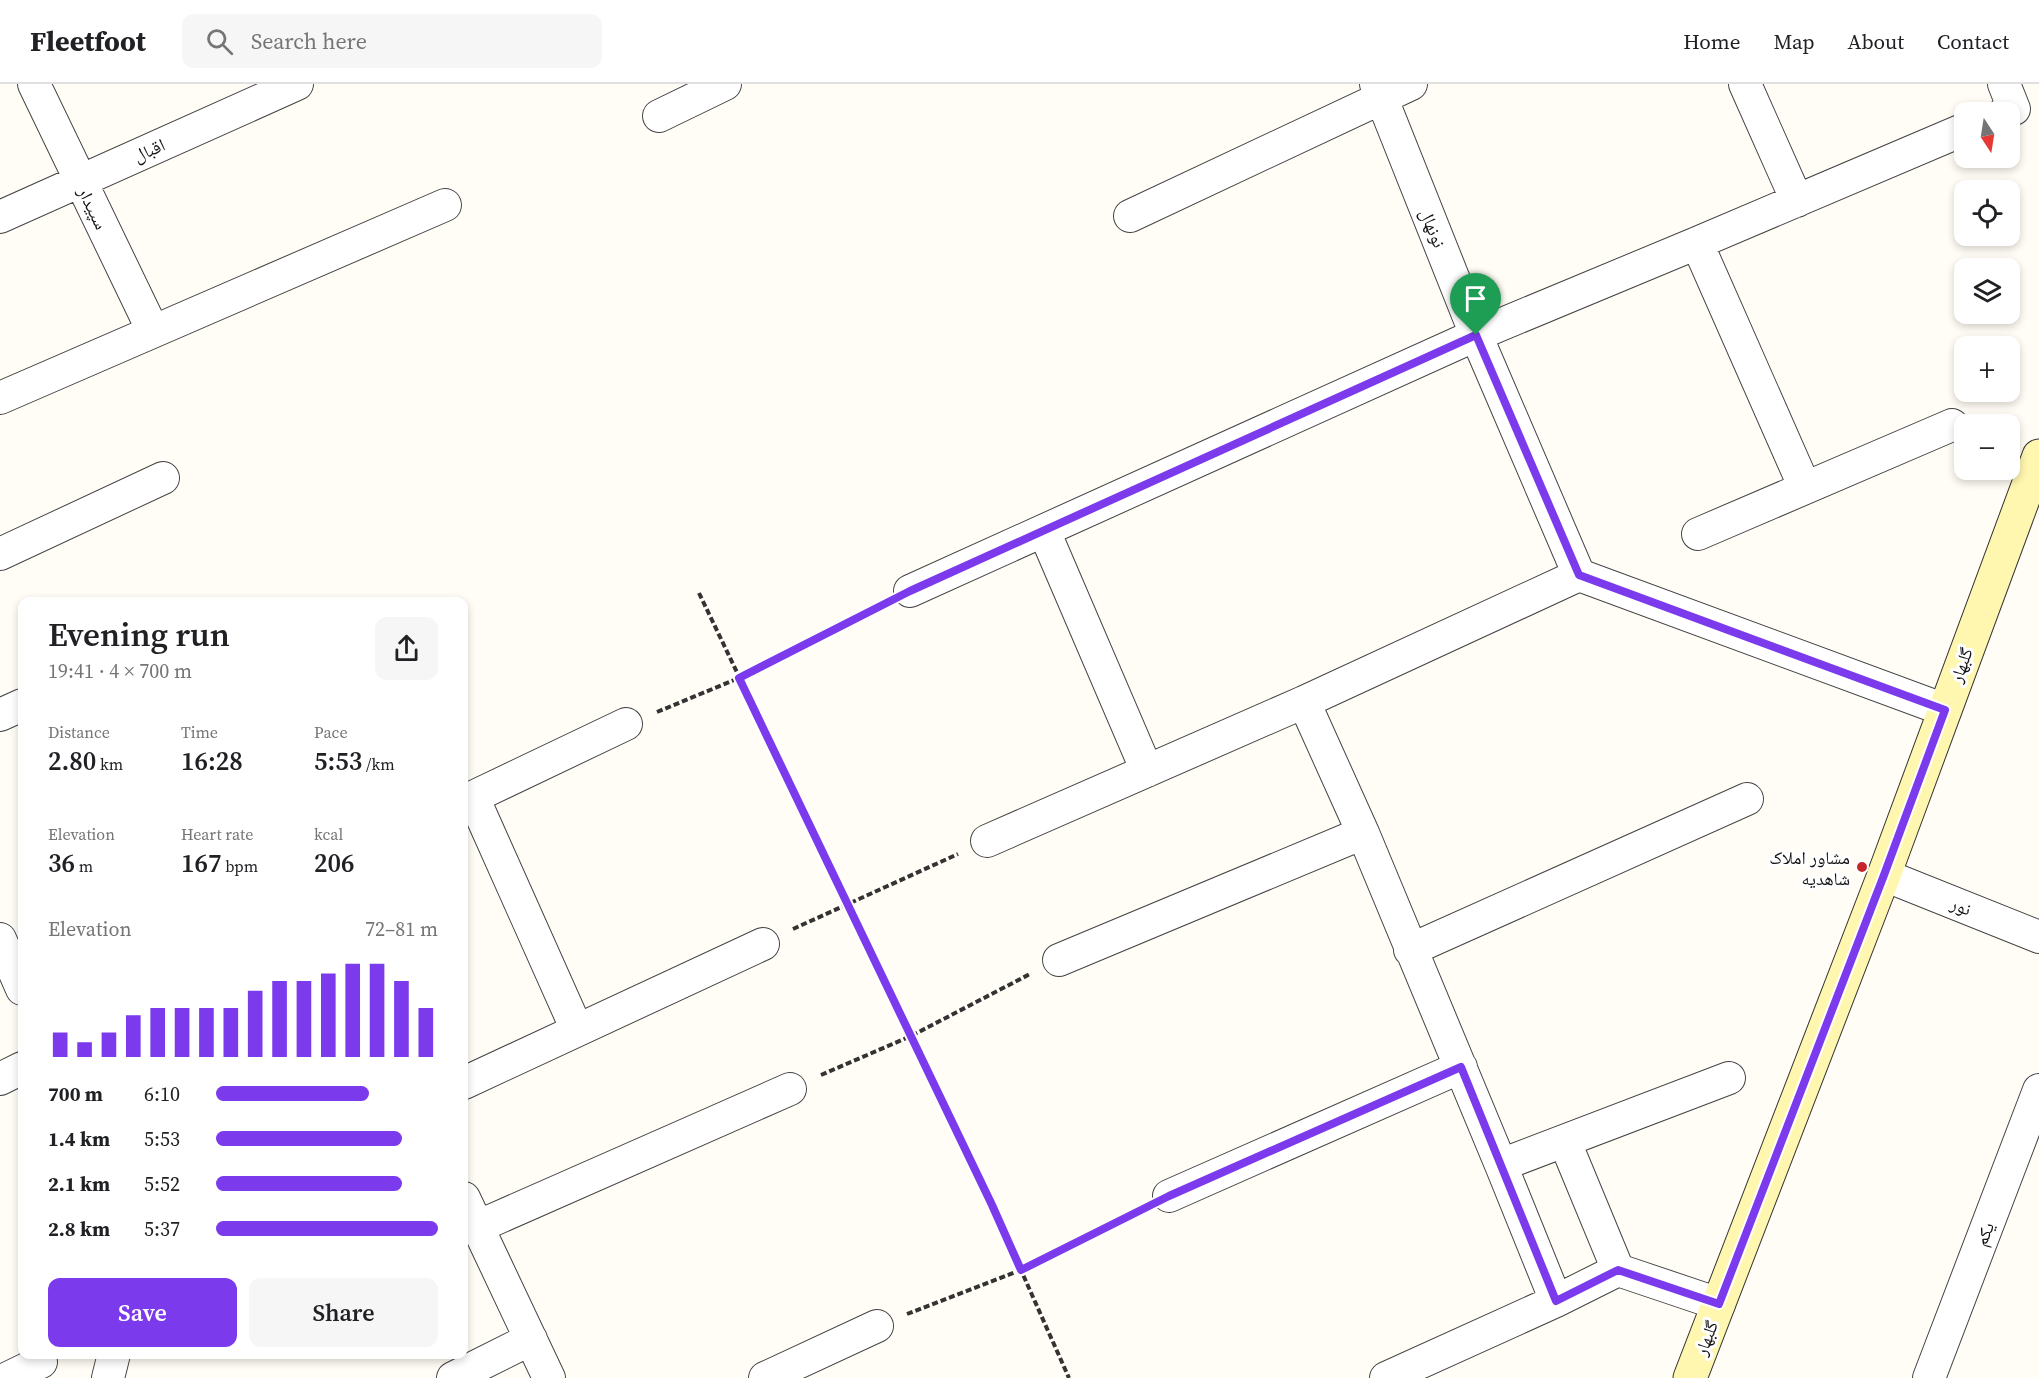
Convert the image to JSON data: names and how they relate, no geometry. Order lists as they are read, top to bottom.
{
  "streets": {
    "street": [
      "اقبال",
      "سپیدار",
      "نونهال",
      "گلبهار",
      "نور",
      "یکم"
    ]
  },
  "crossings": [
    ["اقبال", "سپیدار"],
    ["گلبهار", "نور"]
  ],
  "places": ["مشاور املاک شاهدیه"],
  "north": "bottom",
  "page": {
    "header": "Fleetfoot",
    "search": "Search here",
    "nav": [
      "Home",
      "Map",
      "About",
      "Contact"
    ],
    "map_buttons": ["+", "−"],
    "heading": ["Evening run", "19:41 · 4 × 700 m"],
    "stats": [
      ["Distance", "2.80 km"],
      ["Time", "16:28"],
      ["Pace", "5:53 /km"],
      ["Elevation", "36 m"],
      ["Heart rate", "167 bpm"],
      ["kcal", "206"]
    ],
    "chart": ["Elevation", "72–81 m"],
    "list": [
      {
        "name": "700 m",
        "note": "6:10"
      },
      {
        "name": "1.4 km",
        "note": "5:53"
      },
      {
        "name": "2.1 km",
        "note": "5:52"
      },
      {
        "name": "2.8 km",
        "note": "5:37"
      }
    ],
    "buttons": ["Save", "Share"]
  }
}
